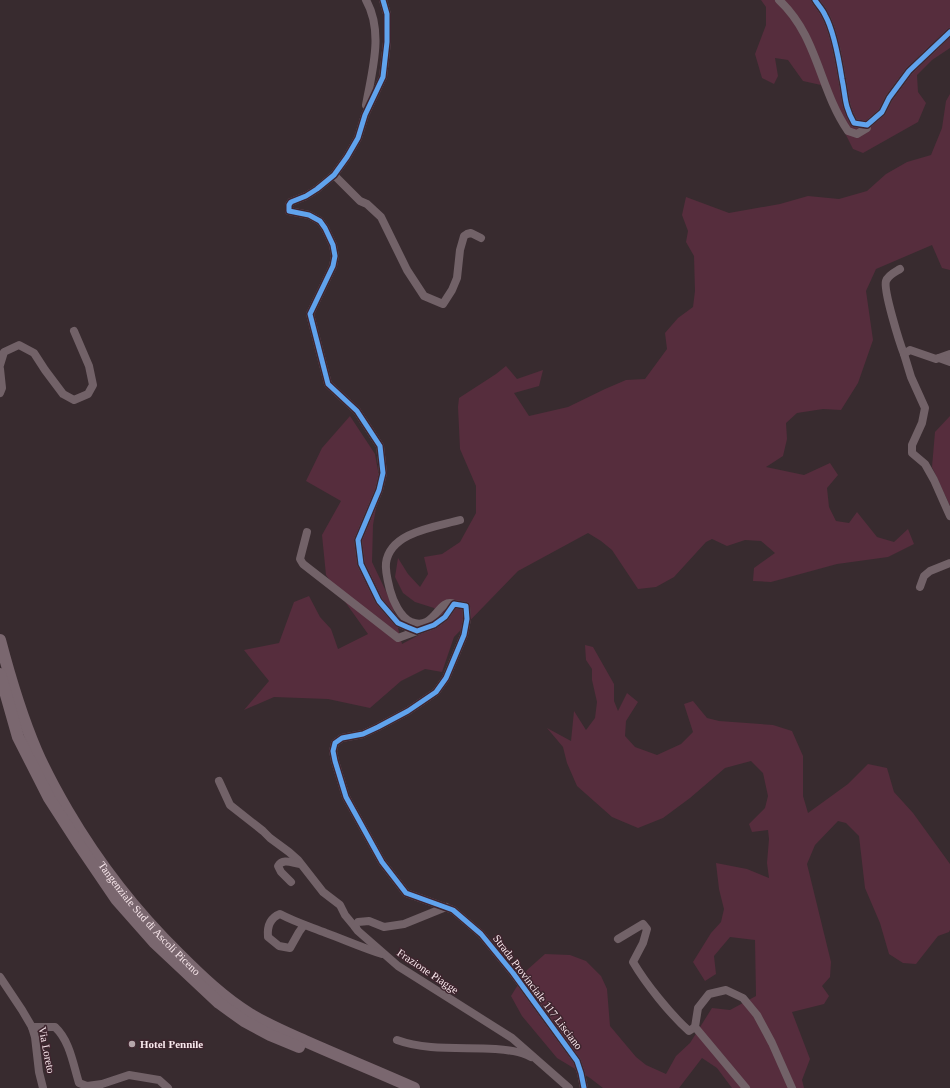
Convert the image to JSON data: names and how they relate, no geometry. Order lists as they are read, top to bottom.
{
  "streets": {
    "highway": ["Tangenziale Sud di Ascoli Piceno"],
    "street": ["Frazione Piagge", "Strada Provinciale 117 Lisciano", "Via Loreto"]
  },
  "places": ["Hotel Pennile"]
}
